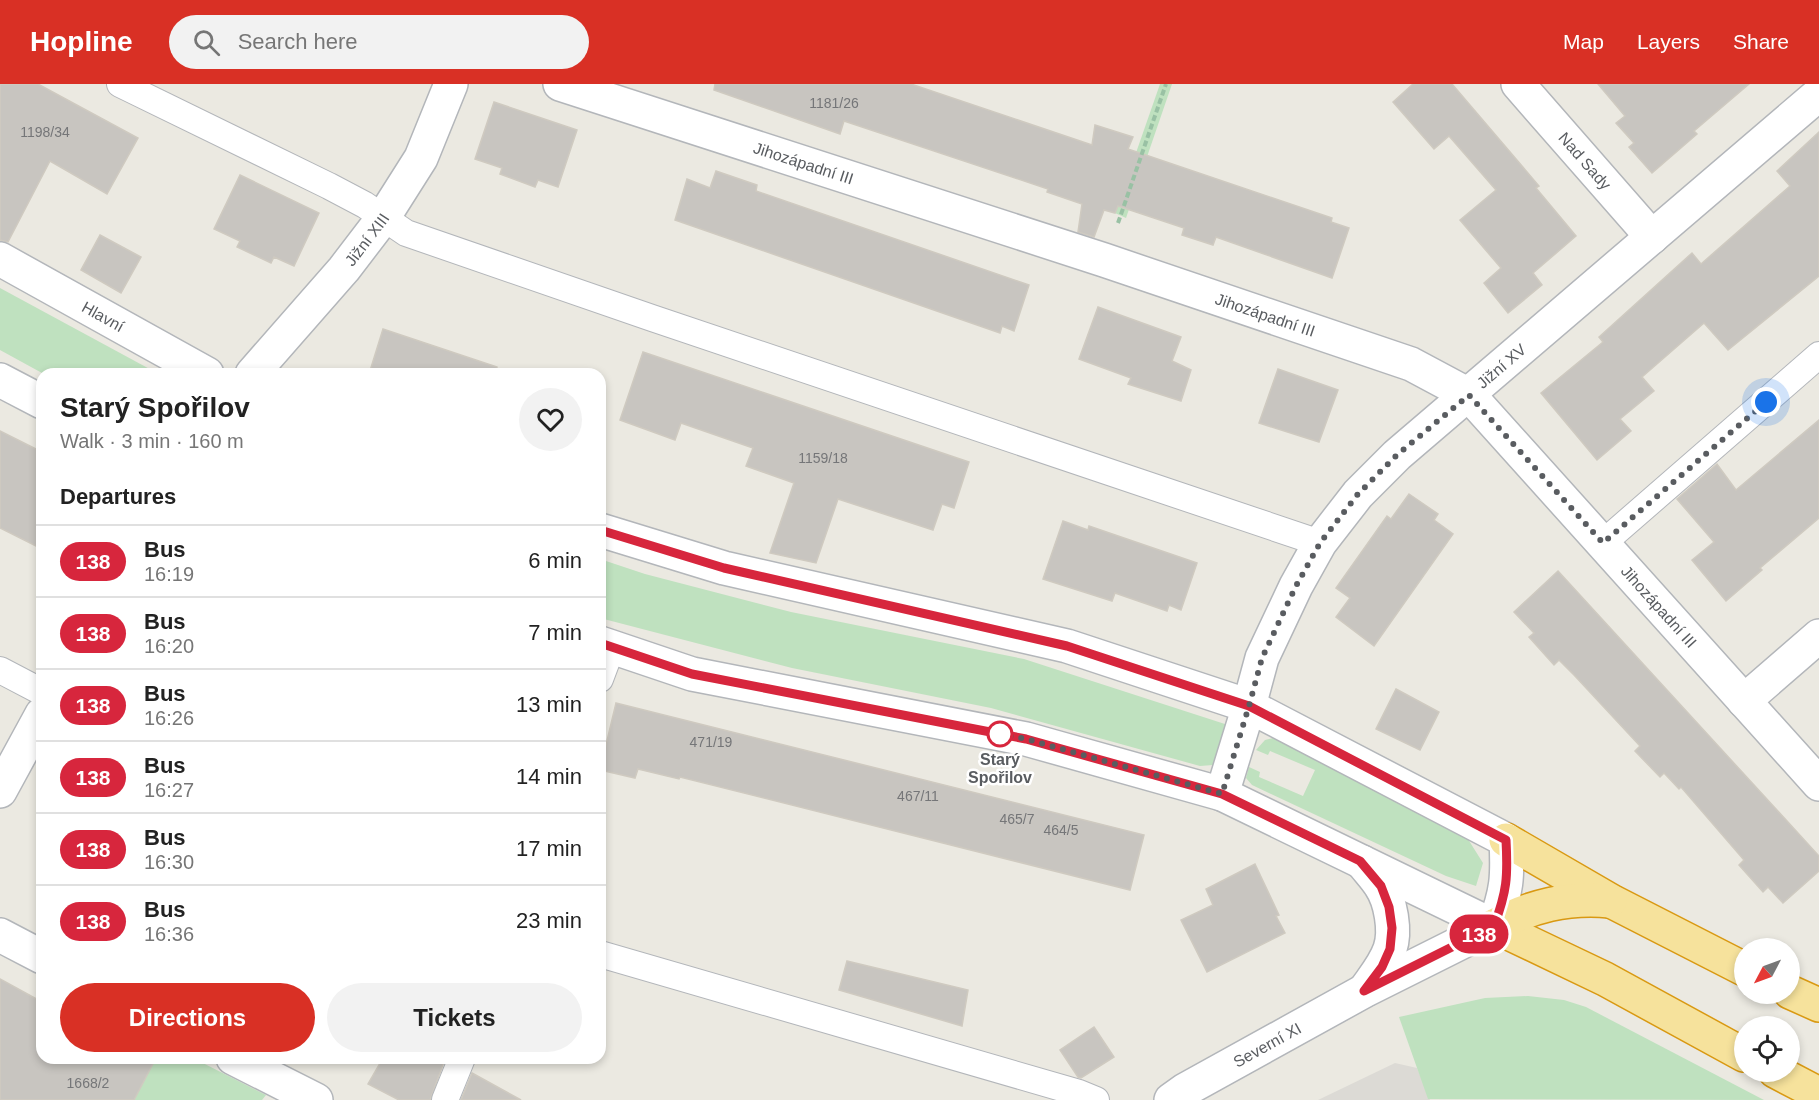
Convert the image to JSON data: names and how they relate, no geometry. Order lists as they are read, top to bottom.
{
  "streets": {
    "street": [
      "Nad Sady",
      "Jihozápadní III",
      "Jižní XIII",
      "Hlavní",
      "Jižní XV",
      "Severní XI"
    ]
  },
  "crossings": [
    ["Nad Sady", "Jižní XV"],
    ["Jihozápadní III", "Jižní XV"]
  ],
  "places": ["Starý Spořilov"],
  "lines": ["bus line 138"],
  "house_numbers": [
    "1181/26",
    "1198/34",
    "1159/18",
    "471/19",
    "467/11",
    "465/7",
    "464/5",
    "1668/2"
  ],
  "north": "bottom left",
  "page": {
    "header": "Hopline",
    "search": "Search here",
    "nav": ["Map", "Layers", "Share"],
    "on_map": "138",
    "heading": [
      ["Starý Spořilov", "Walk · 3 min · 160 m"],
      "Departures"
    ],
    "list": [
      {
        "mark": "138",
        "name": "Bus",
        "note": "16:19",
        "value": "6 min"
      },
      {
        "mark": "138",
        "name": "Bus",
        "note": "16:20",
        "value": "7 min"
      },
      {
        "mark": "138",
        "name": "Bus",
        "note": "16:26",
        "value": "13 min"
      },
      {
        "mark": "138",
        "name": "Bus",
        "note": "16:27",
        "value": "14 min"
      },
      {
        "mark": "138",
        "name": "Bus",
        "note": "16:30",
        "value": "17 min"
      },
      {
        "mark": "138",
        "name": "Bus",
        "note": "16:36",
        "value": "23 min"
      }
    ],
    "buttons": ["Directions", "Tickets"]
  }
}
